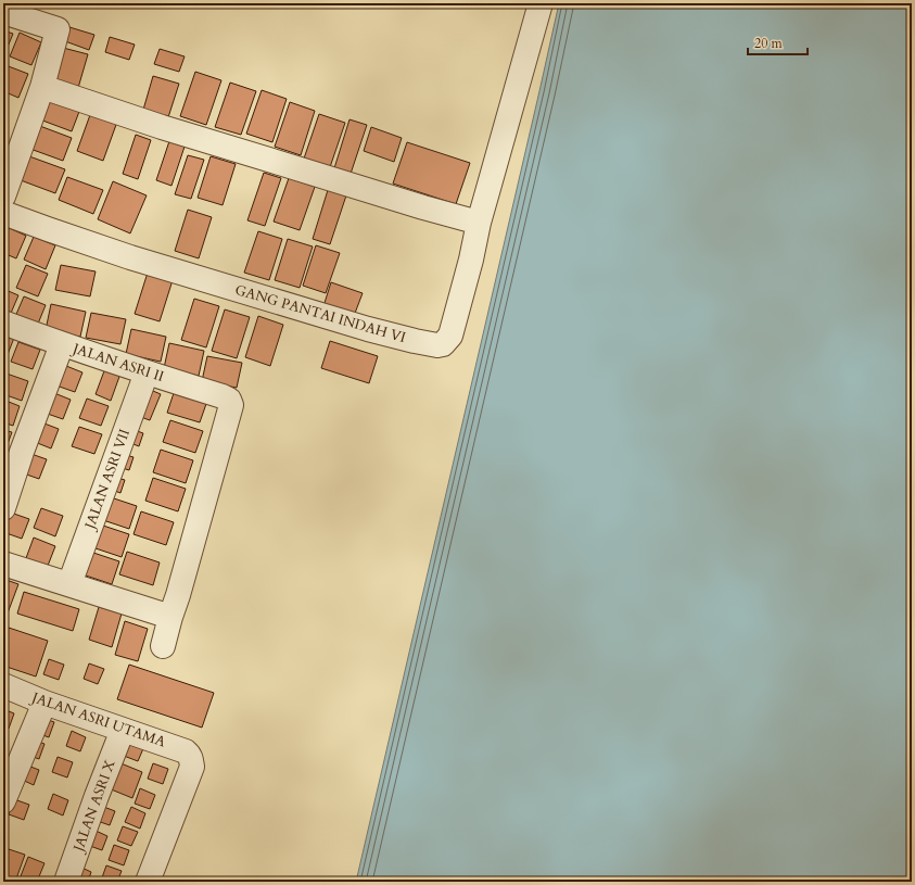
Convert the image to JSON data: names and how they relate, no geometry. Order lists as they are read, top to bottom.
{
  "streets": {
    "street": [
      "GANG PANTAI INDAH VI",
      "JALAN ASRI II",
      "JALAN ASRI VII",
      "JALAN ASRI UTAMA",
      "JALAN ASRI X"
    ]
  },
  "crossings": [
    ["JALAN ASRI II", "JALAN ASRI VII"],
    ["JALAN ASRI UTAMA", "JALAN ASRI X"]
  ],
  "scale_bar": "20 m"
}
